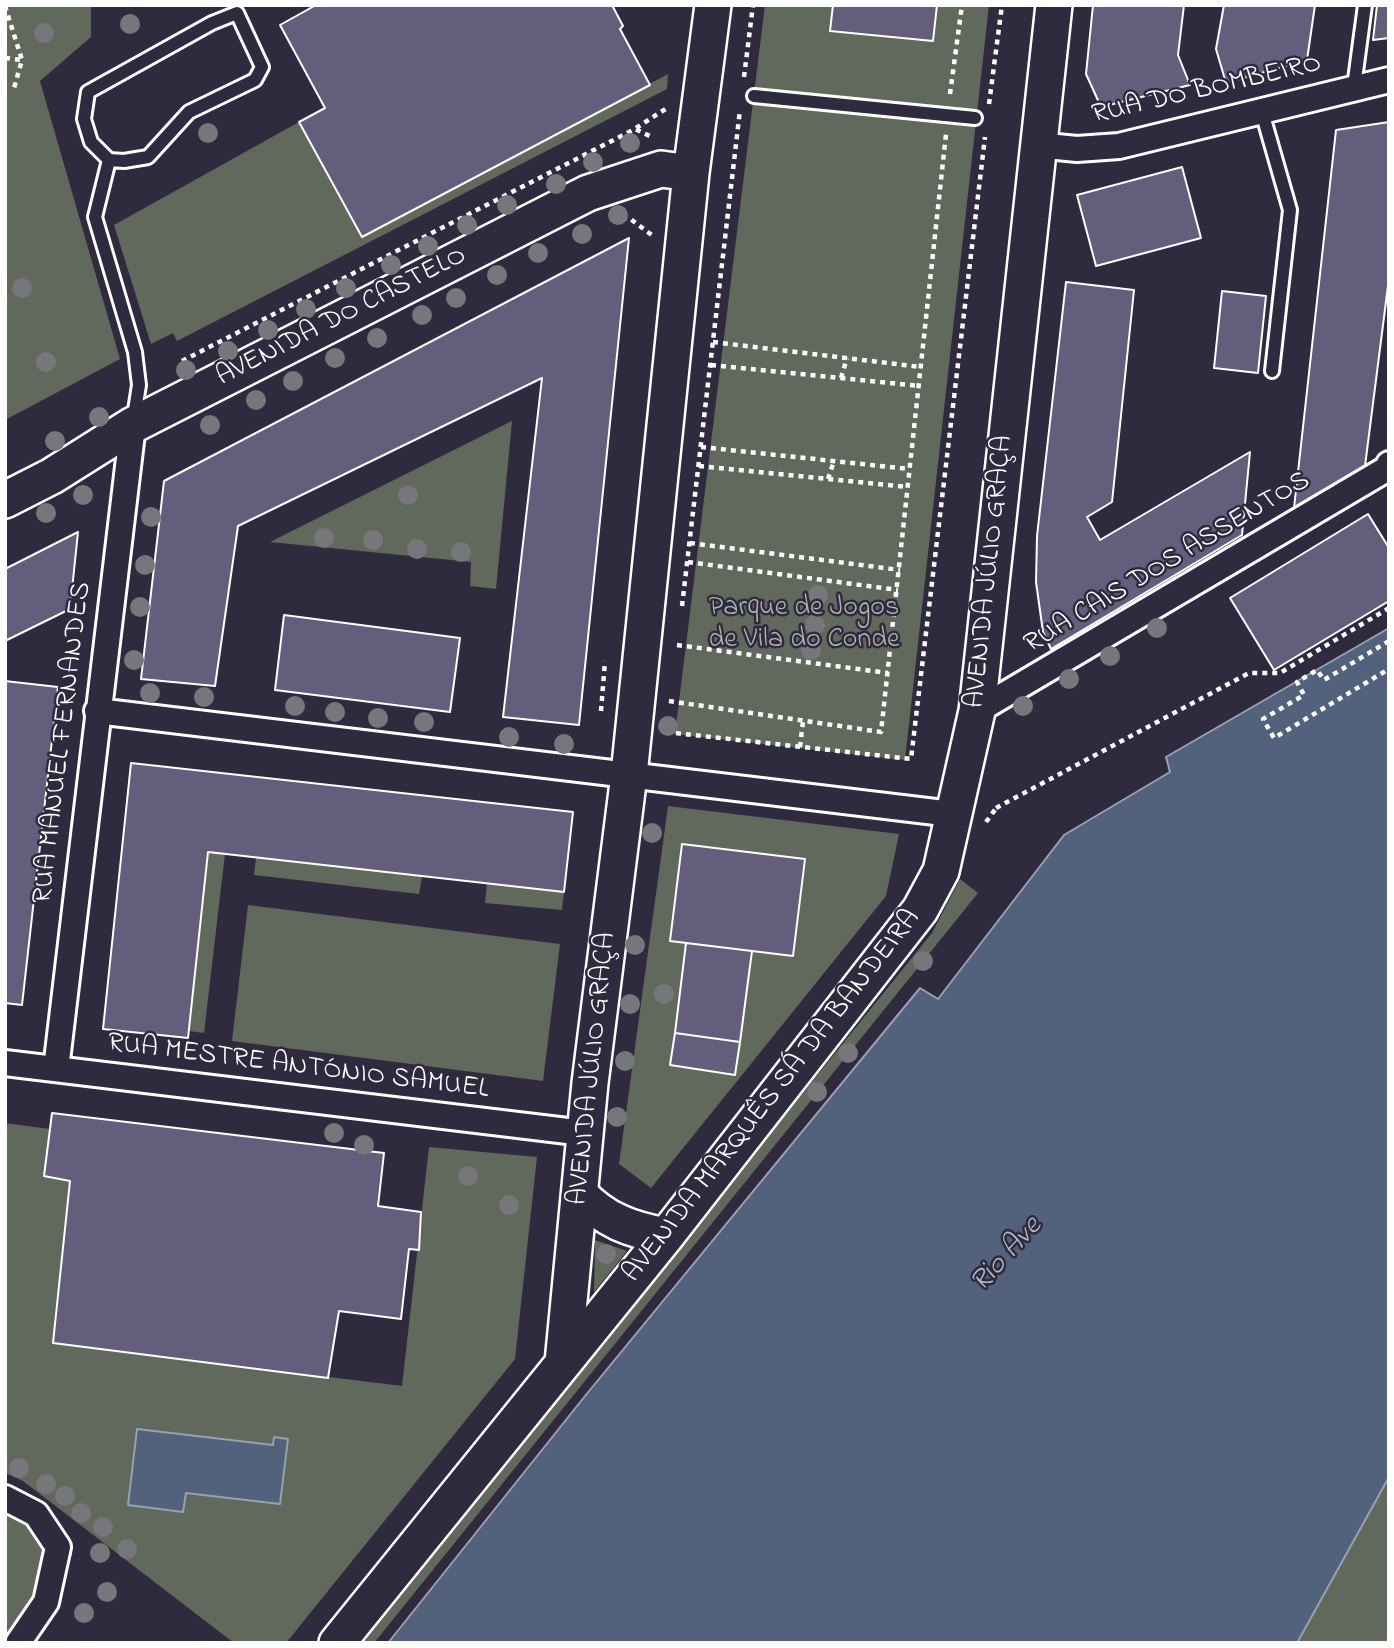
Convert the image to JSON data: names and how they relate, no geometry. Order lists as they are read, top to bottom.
{
  "streets": {
    "street": [
      "RUA DO BOMBEIRO",
      "AVENIDA DO CASTELO",
      "RUA CAIS DOS ASSENTOS",
      "AVENIDA JÚLIO GRAÇA",
      "RUA MANUEL FERNANDES",
      "RUA MESTRE ANTÓNIO SAMUEL",
      "AVENIDA MARQUÊS SÁ DA BANDEIRA"
    ]
  },
  "crossings": [
    ["RUA DO BOMBEIRO", "AVENIDA JÚLIO GRAÇA"],
    ["AVENIDA DO CASTELO", "AVENIDA JÚLIO GRAÇA"],
    ["AVENIDA DO CASTELO", "RUA MANUEL FERNANDES"],
    ["RUA CAIS DOS ASSENTOS", "AVENIDA JÚLIO GRAÇA"],
    ["AVENIDA JÚLIO GRAÇA", "RUA MESTRE ANTÓNIO SAMUEL"],
    ["AVENIDA JÚLIO GRAÇA", "AVENIDA MARQUÊS SÁ DA BANDEIRA"],
    ["RUA MANUEL FERNANDES", "RUA MESTRE ANTÓNIO SAMUEL"]
  ],
  "water": ["Rio Ave"],
  "parks": ["Parque de Jogos de Vila do Conde"]
}
